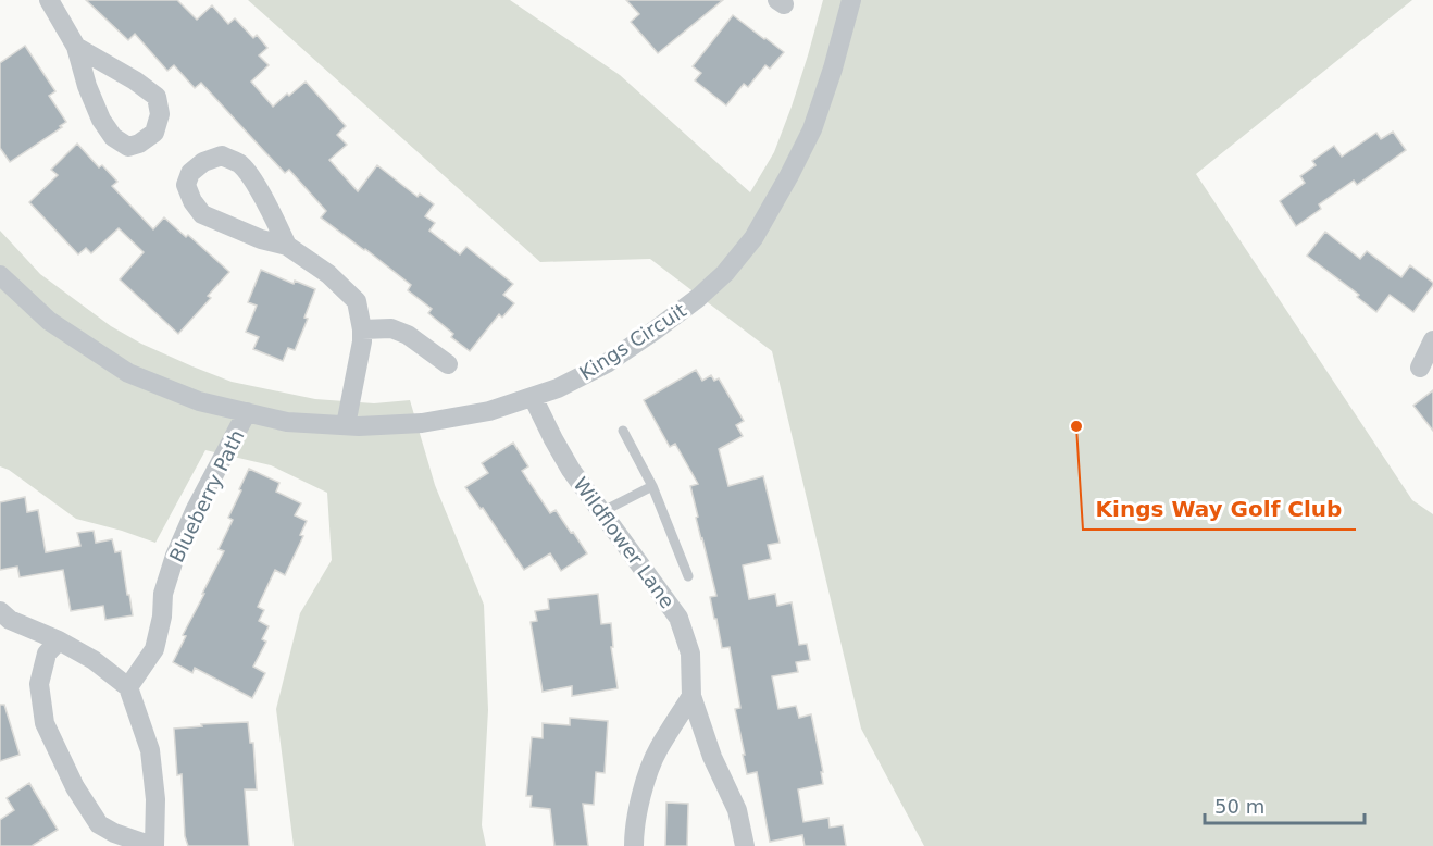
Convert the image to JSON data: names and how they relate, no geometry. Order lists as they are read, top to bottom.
{
  "streets": {
    "street": ["Kings Circuit", "Blueberry Path", "Wildflower Lane"]
  },
  "crossings": [
    ["Kings Circuit", "Blueberry Path"],
    ["Kings Circuit", "Wildflower Lane"]
  ],
  "places": ["Kings Way Golf Club"],
  "scale_bar": "50 m"
}
